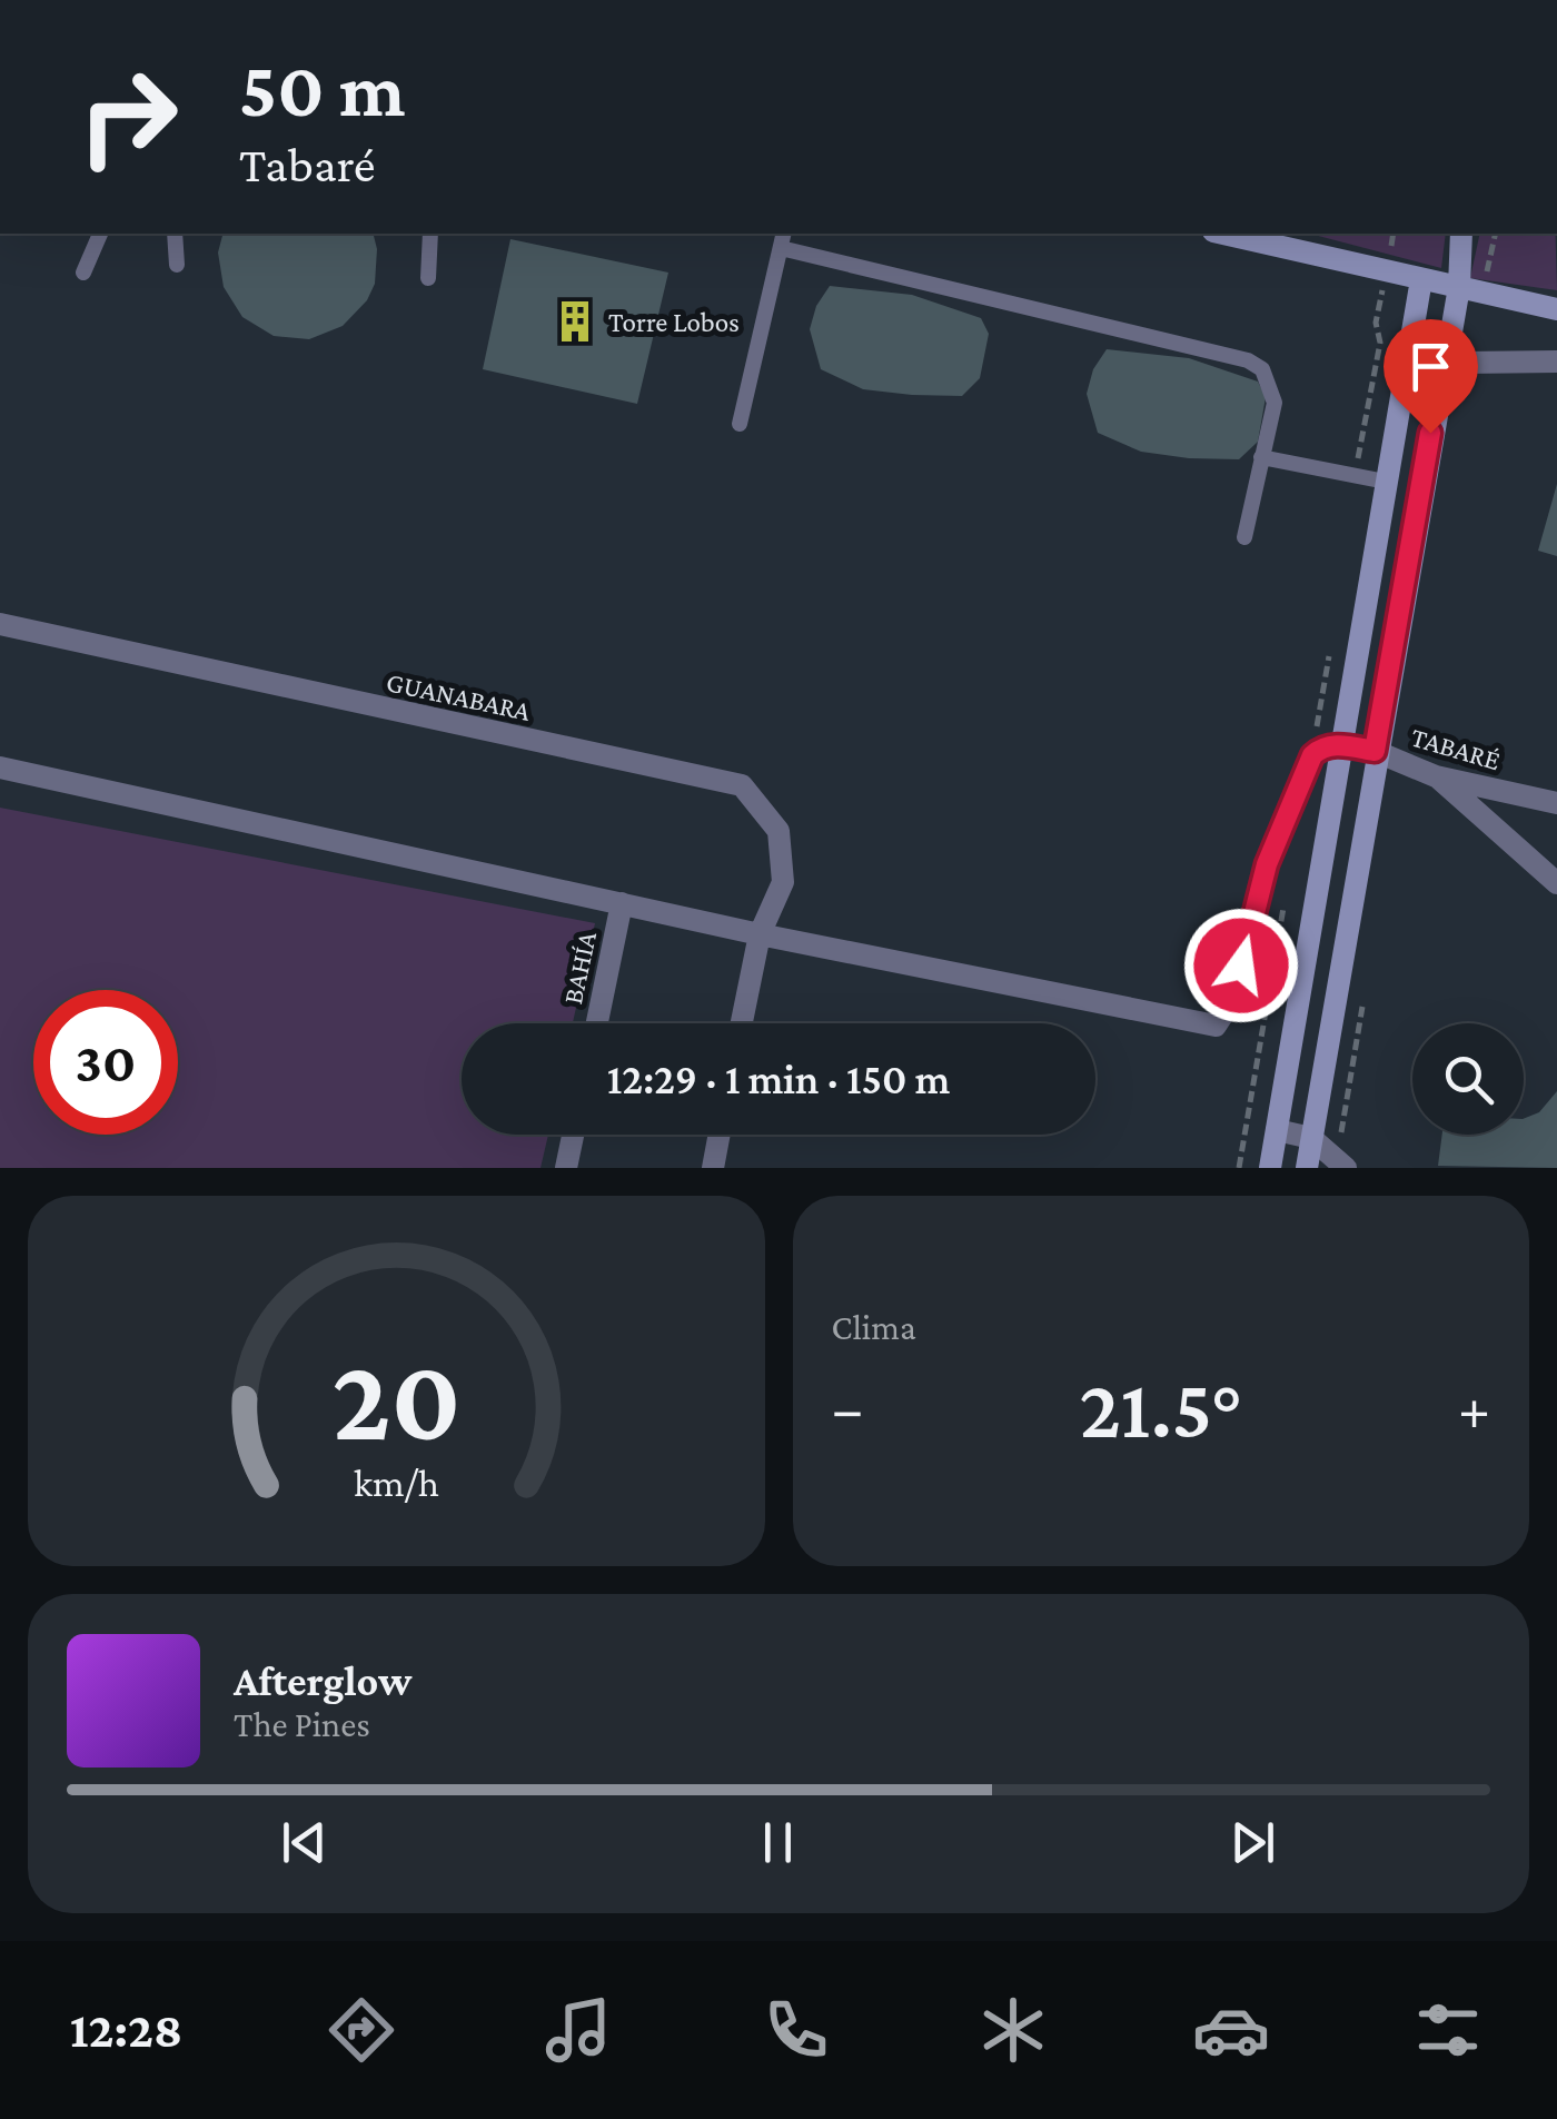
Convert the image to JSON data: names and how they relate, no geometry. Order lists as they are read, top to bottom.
{
  "streets": {
    "street": ["GUANABARA", "TABARÉ", "BAHÍA"]
  },
  "places": {
    "building": ["Torre Lobos"]
  },
  "page": {
    "turn": ["50 m", "Tabaré"],
    "limit": "30",
    "trip": "12:29 · 1 min · 150 m",
    "tile": "Clima",
    "heat": ["−", "21.5°", "+"],
    "song": ["Afterglow", "The Pines"],
    "tabs": "12:28",
    "gauge": ["20", "km/h"]
  }
}
